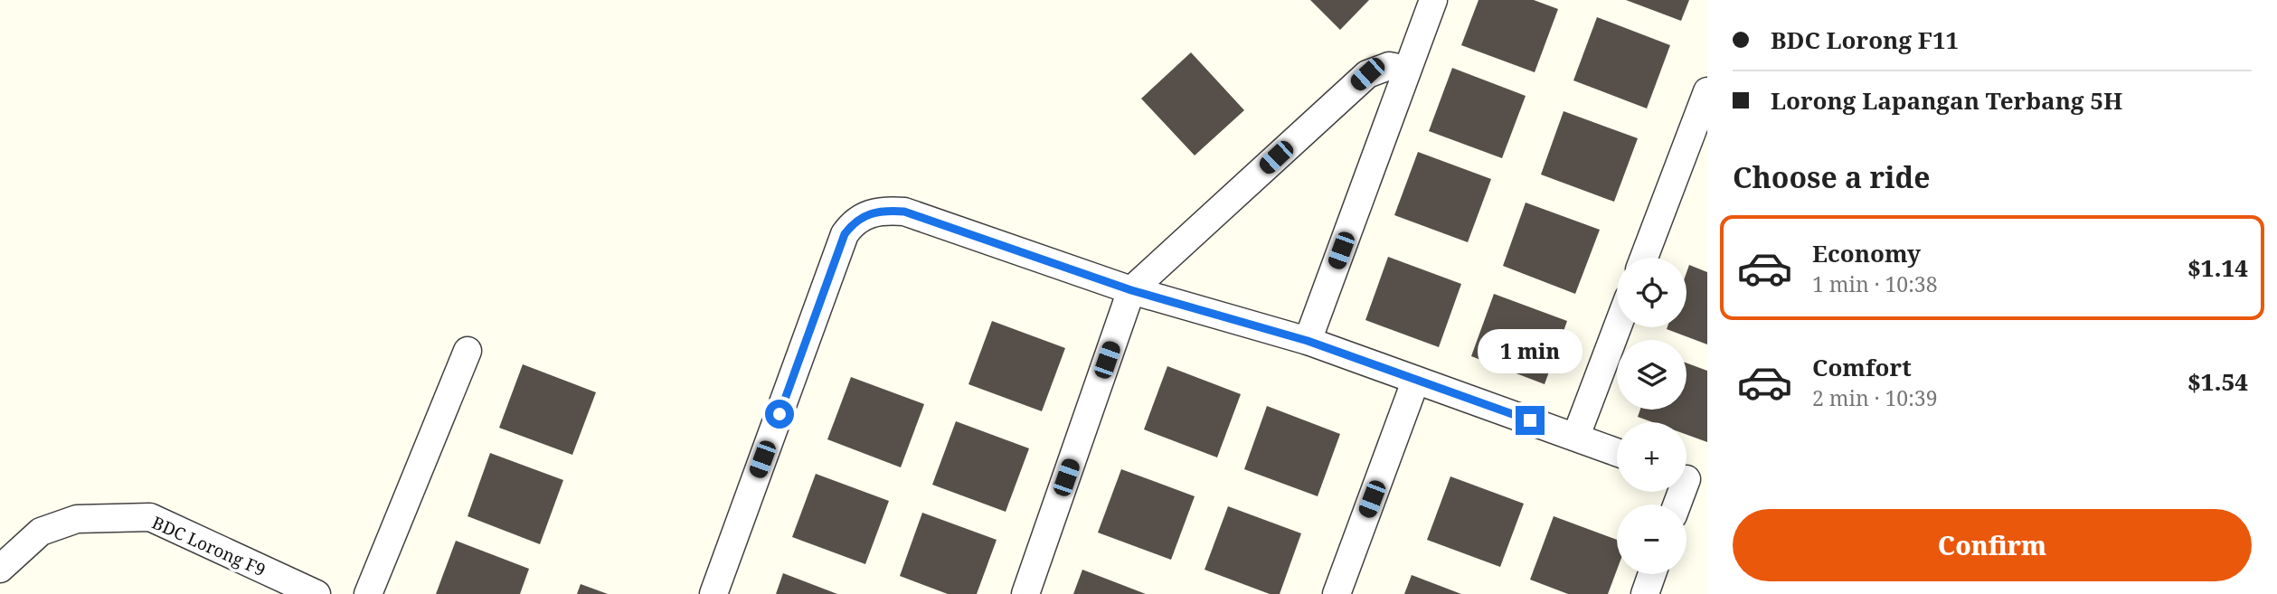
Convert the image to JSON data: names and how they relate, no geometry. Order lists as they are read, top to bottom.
{
  "streets": {
    "street": ["BDC Lorong F9"]
  },
  "page": {
    "banner": ["BDC Lorong F11", "Lorong Lapangan Terbang 5H"],
    "heading": "Choose a ride",
    "list": [
      {
        "name": "Economy",
        "note": "1 min · 10:38",
        "value": "$1.14"
      },
      {
        "name": "Comfort",
        "note": "2 min · 10:39",
        "value": "$1.54"
      }
    ],
    "map_buttons": ["+", "−"],
    "bubble": "1 min",
    "buttons": "Confirm"
  }
}
